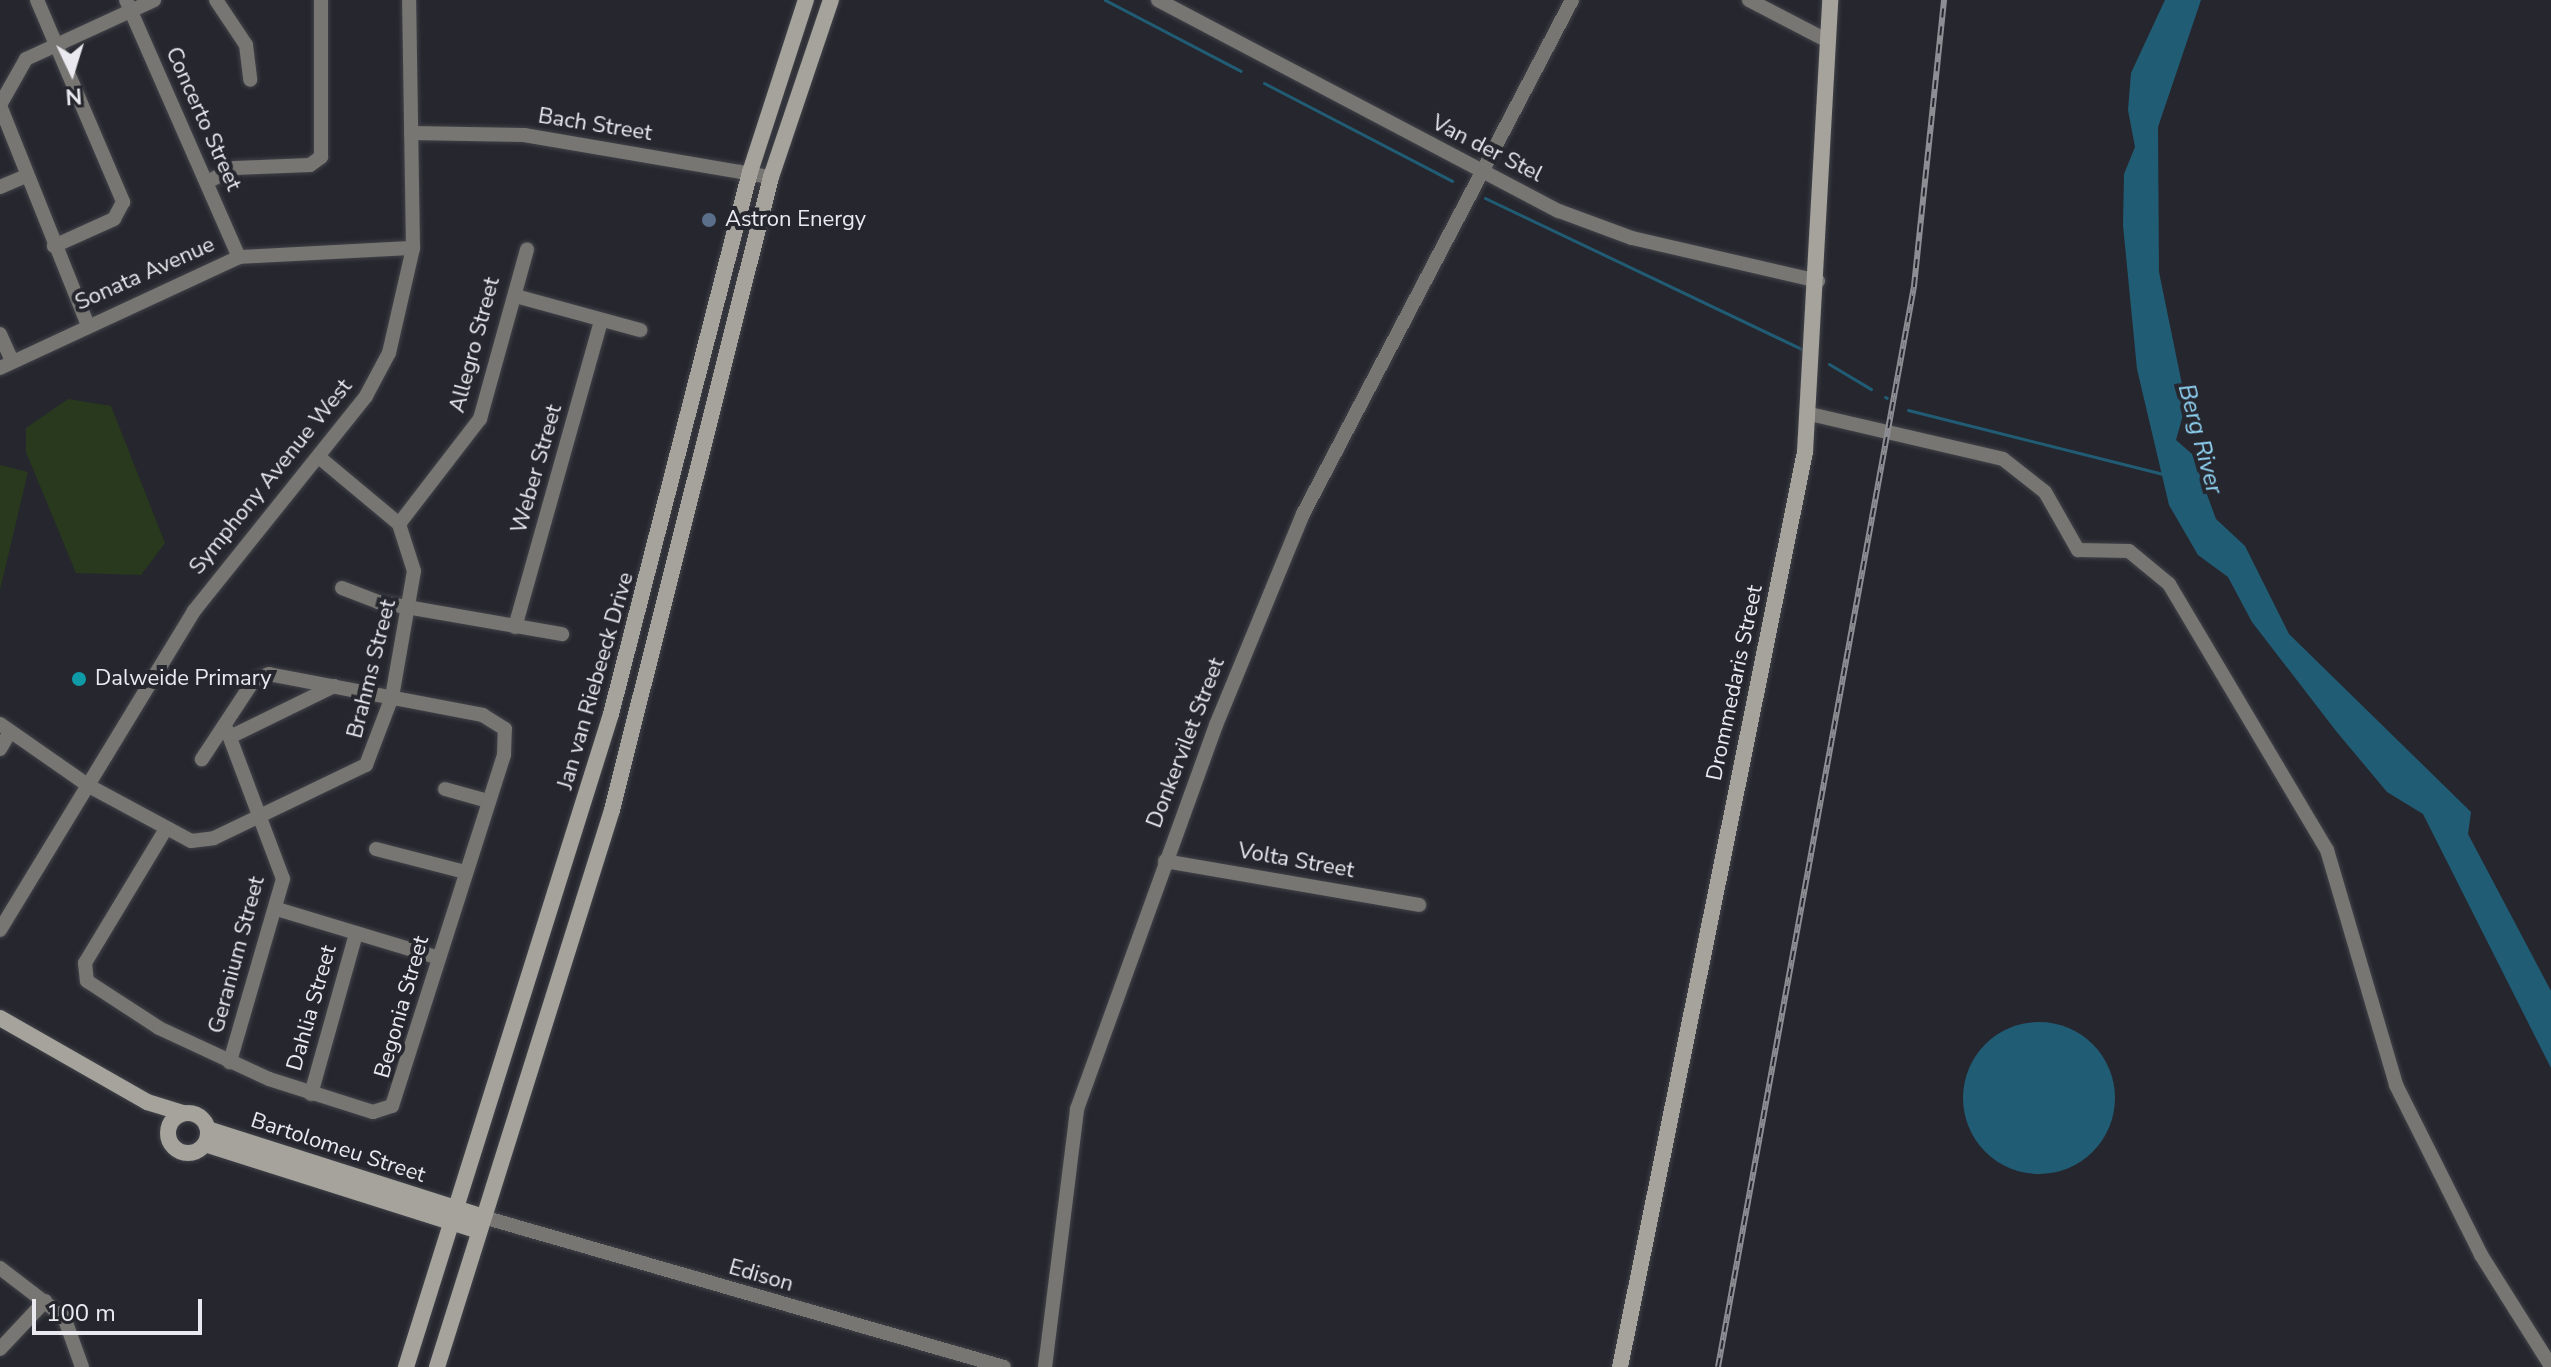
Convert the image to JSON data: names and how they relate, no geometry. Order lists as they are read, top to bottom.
{
  "streets": {
    "main road": ["Jan van Riebeeck Drive", "Drommedaris Street", "Bartolomeu Street"],
    "street": [
      "Concerto Street",
      "Bach Street",
      "Van der Stel",
      "Sonata Avenue",
      "Allegro Street",
      "Weber Street",
      "Symphony Avenue West",
      "Brahms Street",
      "Donkervilet Street",
      "Volta Street",
      "Geranium Street",
      "Begonia Street",
      "Dahlia Street",
      "Edison"
    ]
  },
  "crossings": [
    ["Concerto Street", "Sonata Avenue"],
    ["Bach Street", "Symphony Avenue West"],
    ["Bach Street", "Jan van Riebeeck Drive"],
    ["Van der Stel", "Drommedaris Street"],
    ["Van der Stel", "Donkervilet Street"],
    ["Sonata Avenue", "Symphony Avenue West"],
    ["Allegro Street", "Brahms Street"],
    ["Symphony Avenue West", "Brahms Street"],
    ["Brahms Street", "Geranium Street"],
    ["Brahms Street", "Begonia Street"],
    ["Jan van Riebeeck Drive", "Bartolomeu Street"],
    ["Donkervilet Street", "Volta Street"],
    ["Geranium Street", "Begonia Street"],
    ["Begonia Street", "Dahlia Street"],
    ["Bartolomeu Street", "Edison"]
  ],
  "water": ["Berg River"],
  "places": ["Astron Energy", "Dalweide Primary"],
  "scale_bar": "100 m",
  "north": "bottom"
}
